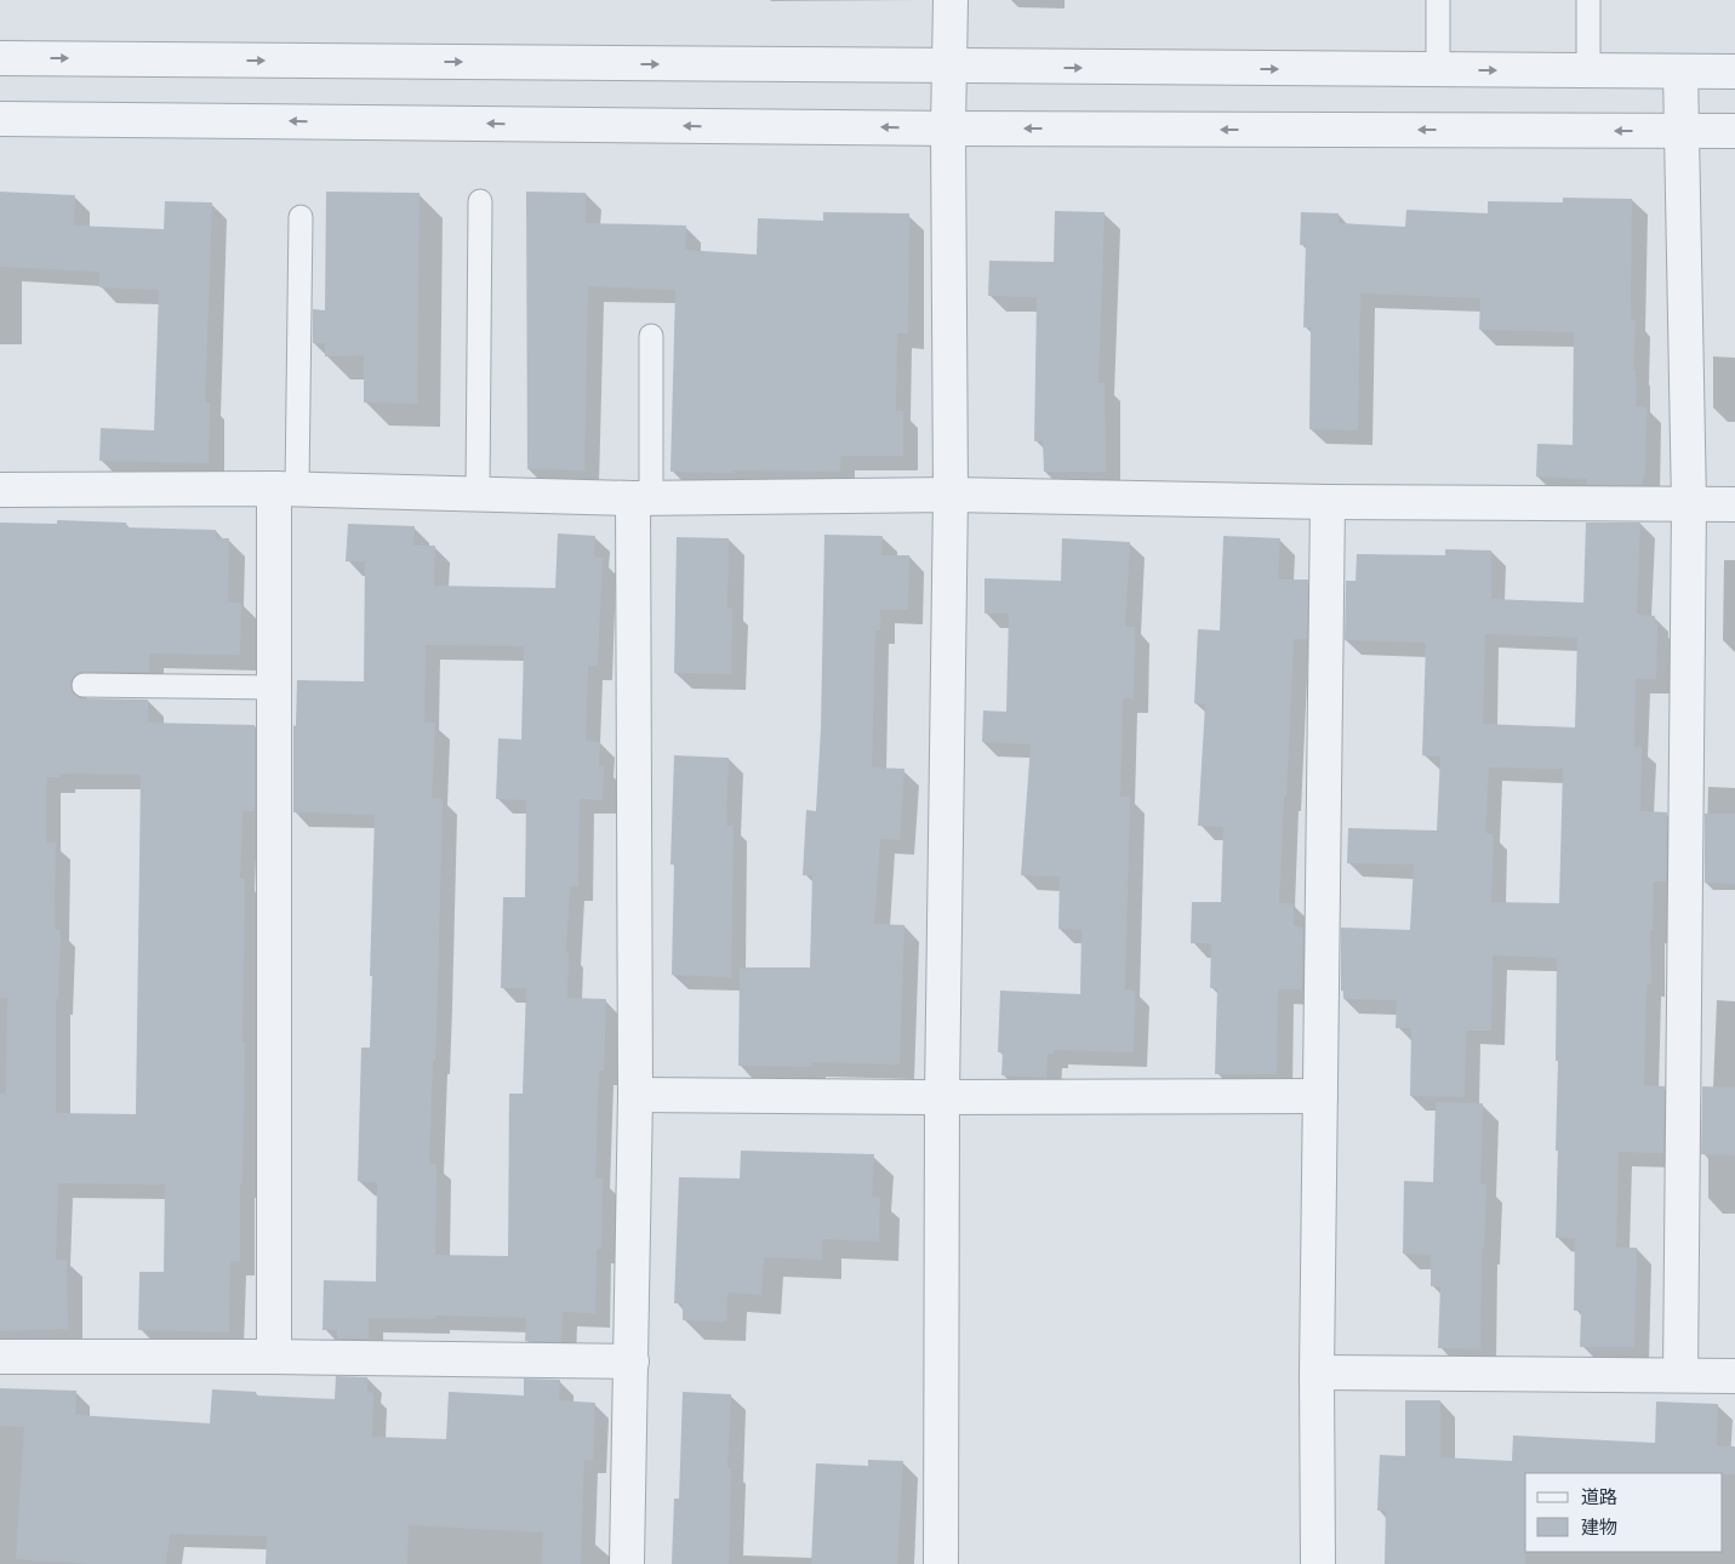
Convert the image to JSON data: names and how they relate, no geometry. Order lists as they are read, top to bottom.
{
  "legend": ["道路", "建物"]
}
